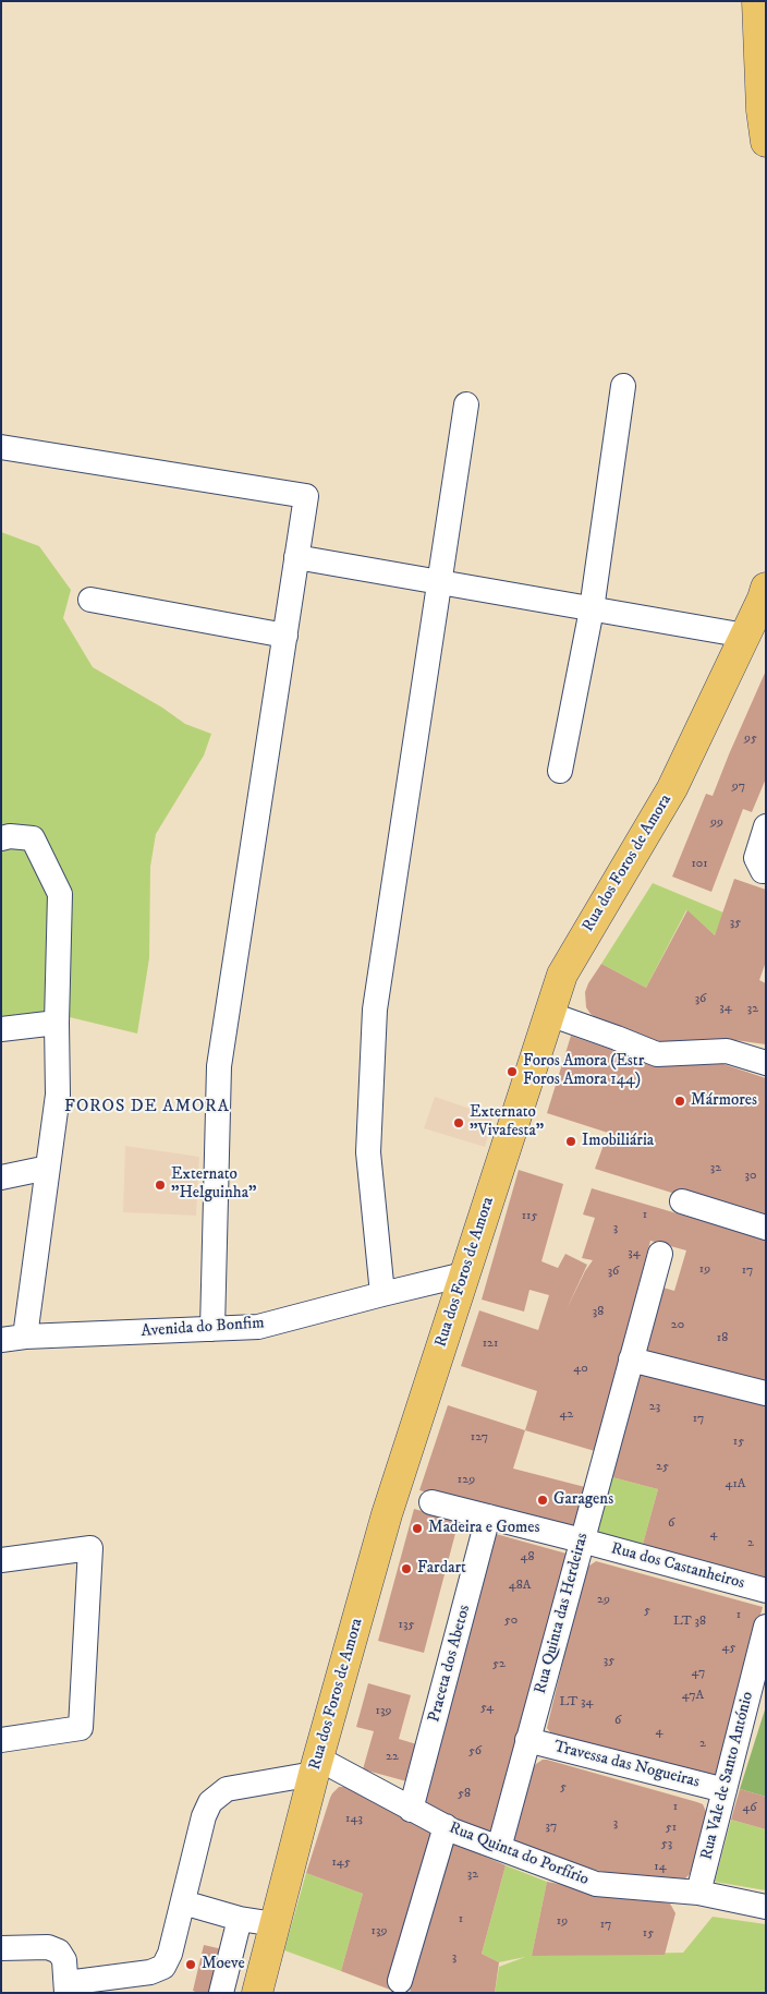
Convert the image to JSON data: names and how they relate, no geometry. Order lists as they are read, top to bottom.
{
  "streets": {
    "main road": ["Rua dos Foros de Amora"],
    "street": [
      "Avenida do Bonfim",
      "Rua dos Castanheiros",
      "Rua Quinta das Herdeiras",
      "Praceta dos Abetos",
      "Travessa das Nogueiras",
      "Rua Vale de Santo António",
      "Rua Quinta do Porfírio"
    ]
  },
  "crossings": [
    ["Rua dos Foros de Amora", "Avenida do Bonfim"],
    ["Rua dos Foros de Amora", "Rua Quinta do Porfírio"],
    ["Rua dos Castanheiros", "Rua Quinta das Herdeiras"],
    ["Rua dos Castanheiros", "Praceta dos Abetos"],
    ["Rua Quinta das Herdeiras", "Travessa das Nogueiras"],
    ["Rua Quinta das Herdeiras", "Rua Quinta do Porfírio"],
    ["Praceta dos Abetos", "Rua Quinta do Porfírio"],
    ["Travessa das Nogueiras", "Rua Vale de Santo António"],
    ["Rua Vale de Santo António", "Rua Quinta do Porfírio"]
  ],
  "districts": ["FOROS DE AMORA"],
  "places": [
    "Foros Amora (Estr Foros Amora 144)",
    "Mármores",
    "Externato \"Vivafesta\"",
    "Imobiliária",
    "Externato \"Helguinha\"",
    "Garagens",
    "Madeira e Gomes",
    "Fardart",
    "Moeve"
  ],
  "house_numbers": [
    "95",
    "97",
    "99",
    "101",
    "35",
    "36",
    "34",
    "32",
    "32",
    "30",
    "1",
    "115",
    "3",
    "34",
    "19",
    "17",
    "36",
    "38",
    "20",
    "18",
    "121",
    "40",
    "23",
    "42",
    "17",
    "127",
    "15",
    "25",
    "129",
    "41A",
    "6",
    "4",
    "2",
    "48",
    "48A",
    "29",
    "5",
    "1",
    "50",
    "LT 38",
    "135",
    "45",
    "35",
    "52",
    "47",
    "47A",
    "LT 34",
    "54",
    "139",
    "6",
    "4",
    "2",
    "56",
    "22",
    "5",
    "58",
    "1",
    "46",
    "143",
    "3",
    "37",
    "51",
    "53",
    "145",
    "14",
    "32",
    "1",
    "19",
    "17",
    "139",
    "15",
    "3"
  ]
}
